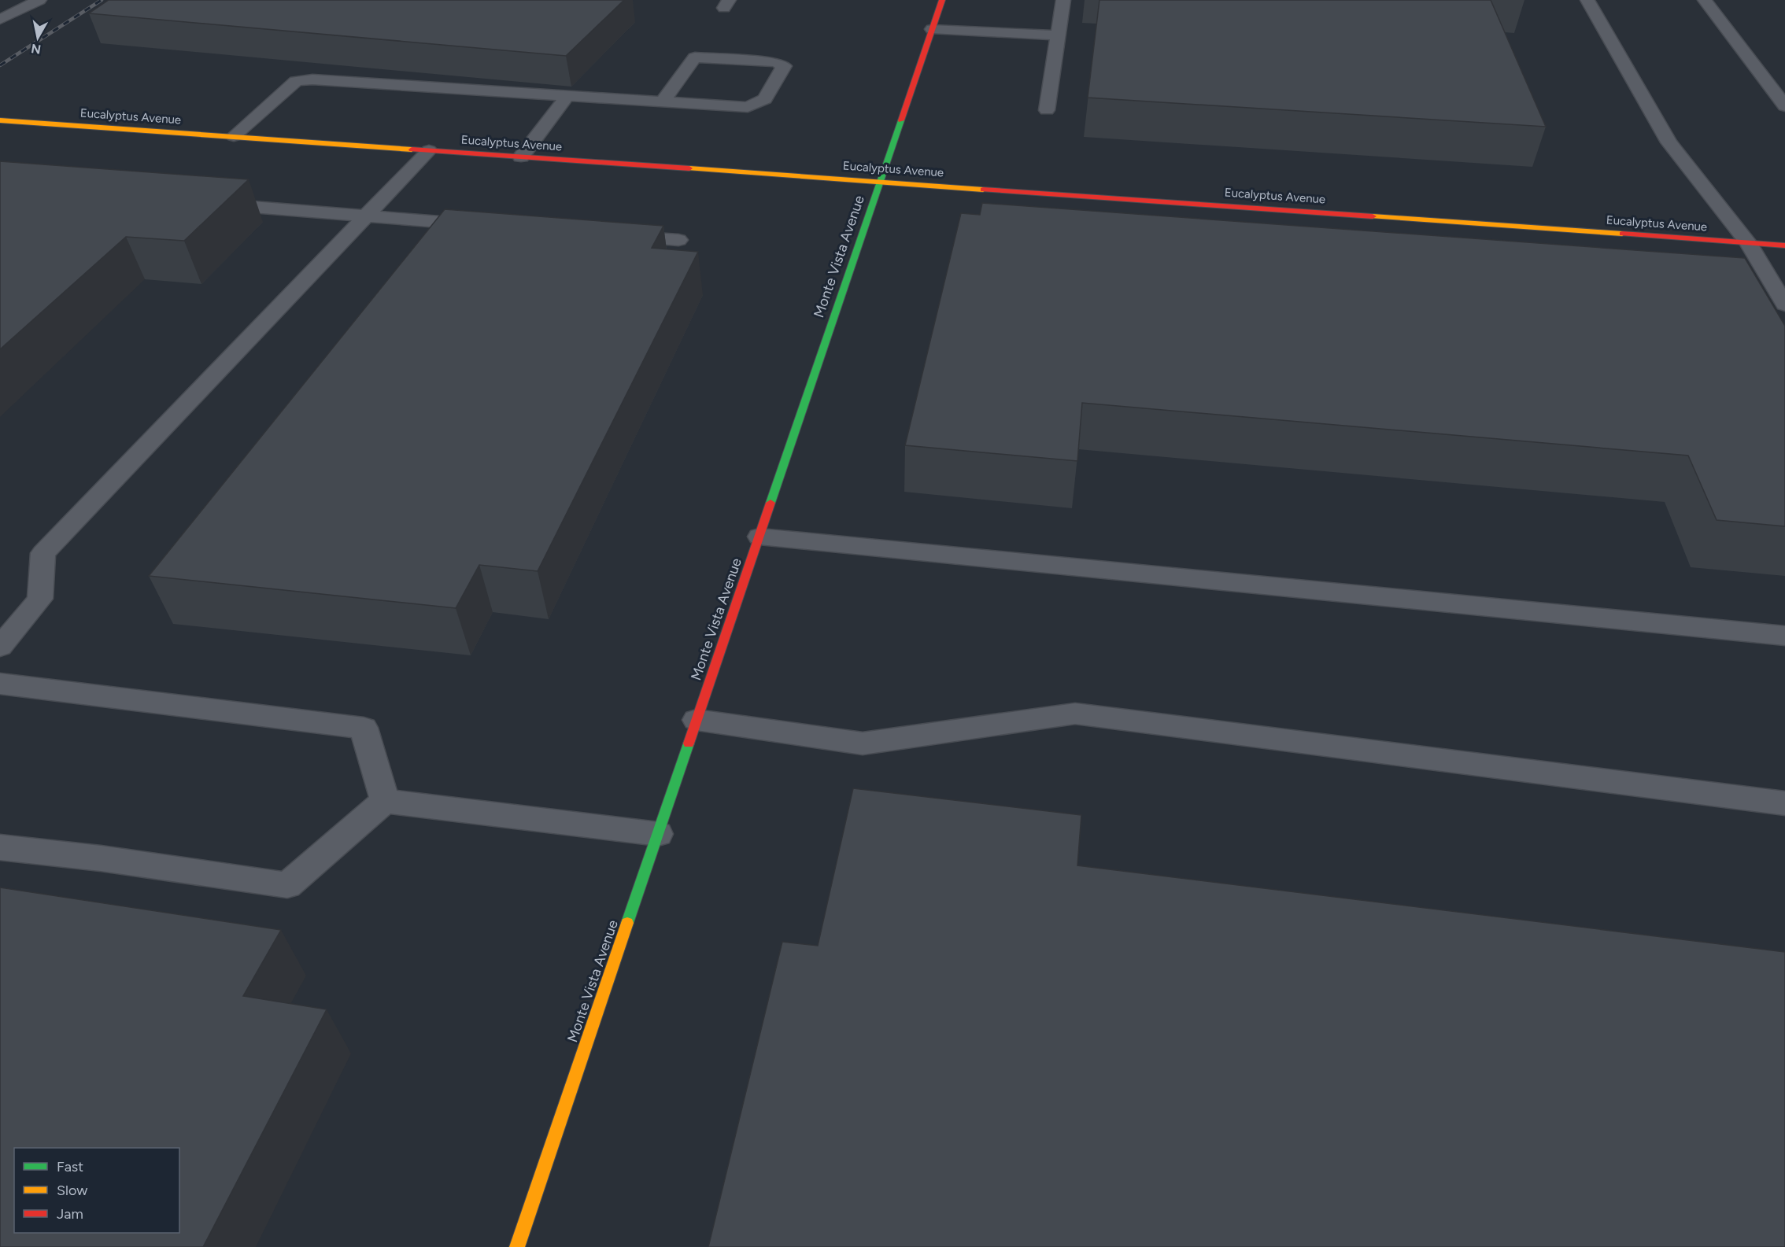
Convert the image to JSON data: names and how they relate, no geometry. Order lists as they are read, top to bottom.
{
  "streets": {
    "street": ["Eucalyptus Avenue", "Monte Vista Avenue"]
  },
  "crossings": [
    ["Eucalyptus Avenue", "Monte Vista Avenue"]
  ],
  "legend": ["Fast", "Slow", "Jam"],
  "north": "bottom"
}
